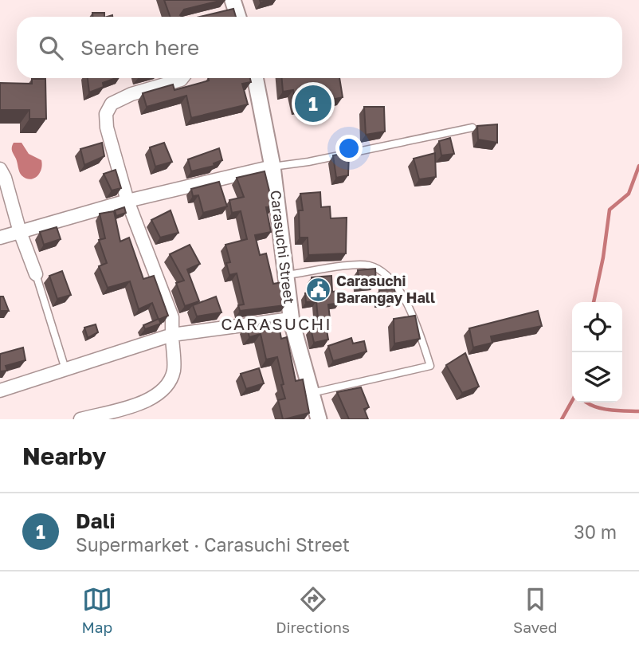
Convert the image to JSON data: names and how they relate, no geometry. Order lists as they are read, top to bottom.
{
  "streets": {
    "street": ["Carasuchi Street"]
  },
  "districts": ["CARASUCHI"],
  "places": {
    "public building": ["Carasuchi Barangay Hall"]
  },
  "page": {
    "search": "Search here",
    "pins": "1",
    "heading": "Nearby",
    "list": [
      {
        "mark": "1",
        "name": "Dali",
        "note": "Supermarket · Carasuchi Street",
        "value": "30 m"
      }
    ],
    "nav": ["Map", "Directions", "Saved"]
  }
}
